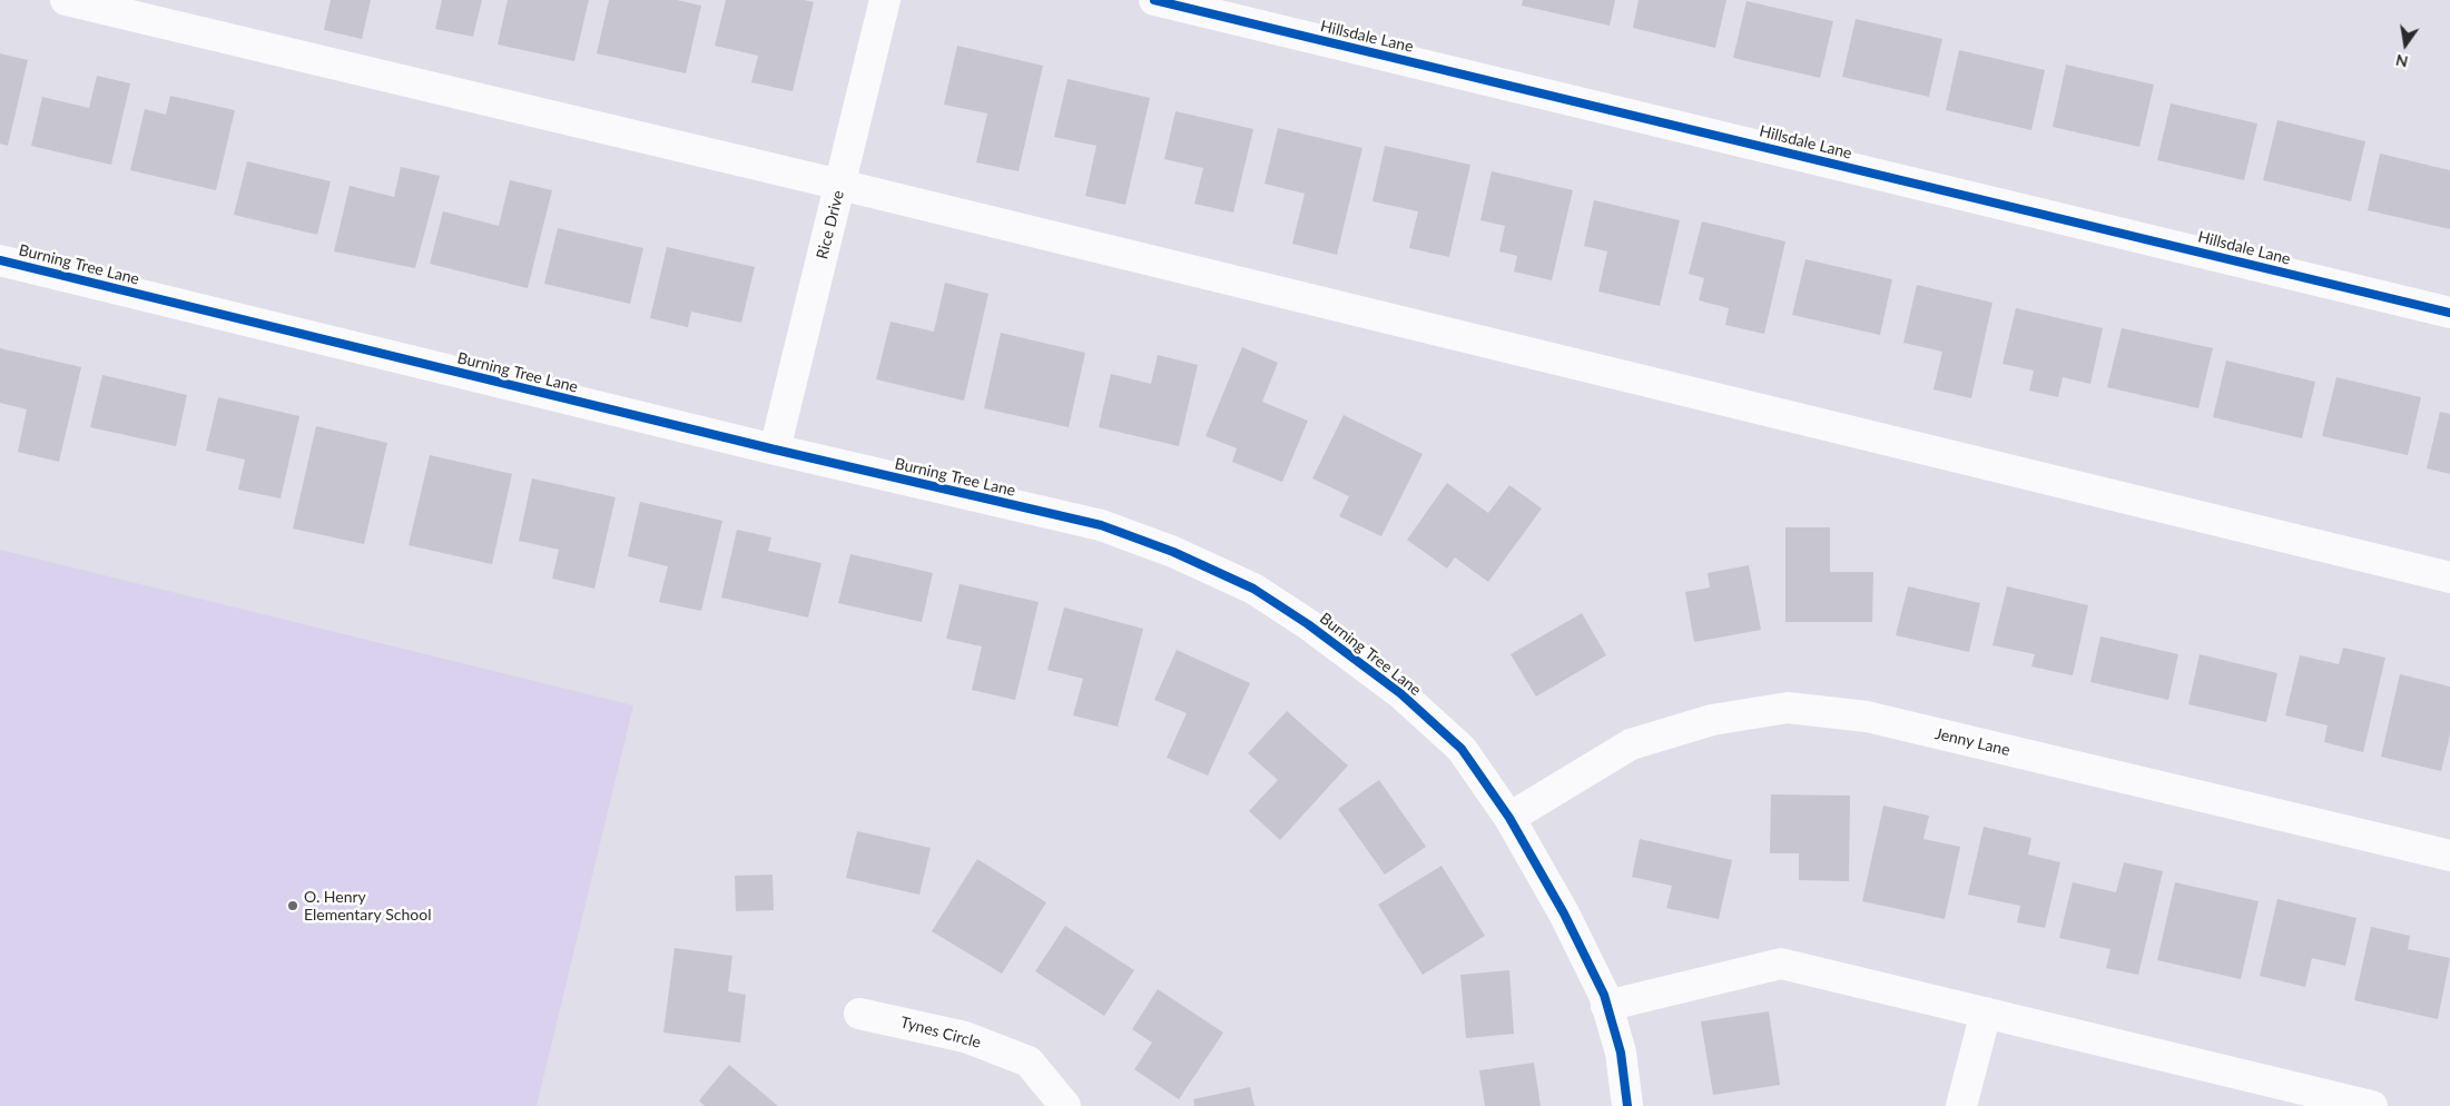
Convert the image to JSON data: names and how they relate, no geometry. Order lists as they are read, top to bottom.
{
  "streets": {
    "street": [
      "Hillsdale Lane",
      "Rice Drive",
      "Burning Tree Lane",
      "Jenny Lane",
      "Tynes Circle"
    ]
  },
  "crossings": [
    ["Rice Drive", "Burning Tree Lane"],
    ["Burning Tree Lane", "Jenny Lane"]
  ],
  "places": ["O. Henry Elementary School"],
  "north": "bottom"
}
